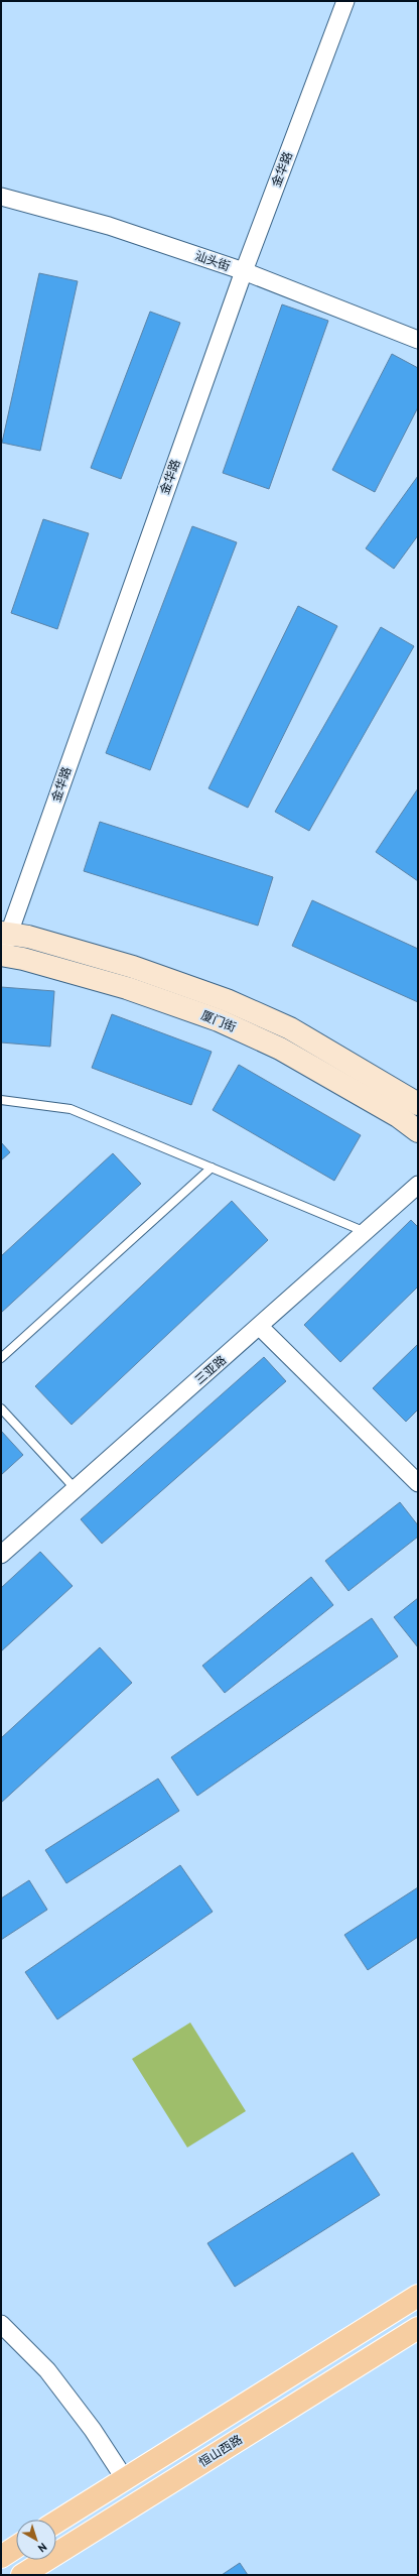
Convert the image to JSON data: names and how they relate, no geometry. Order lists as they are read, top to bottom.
{
  "streets": {
    "main road": ["厦门街", "恒山西路"],
    "street": ["金华路", "汕头街", "三亚路"]
  },
  "crossings": [
    ["金华路", "汕头街"],
    ["金华路", "厦门街"]
  ],
  "north": "bottom right"
}
